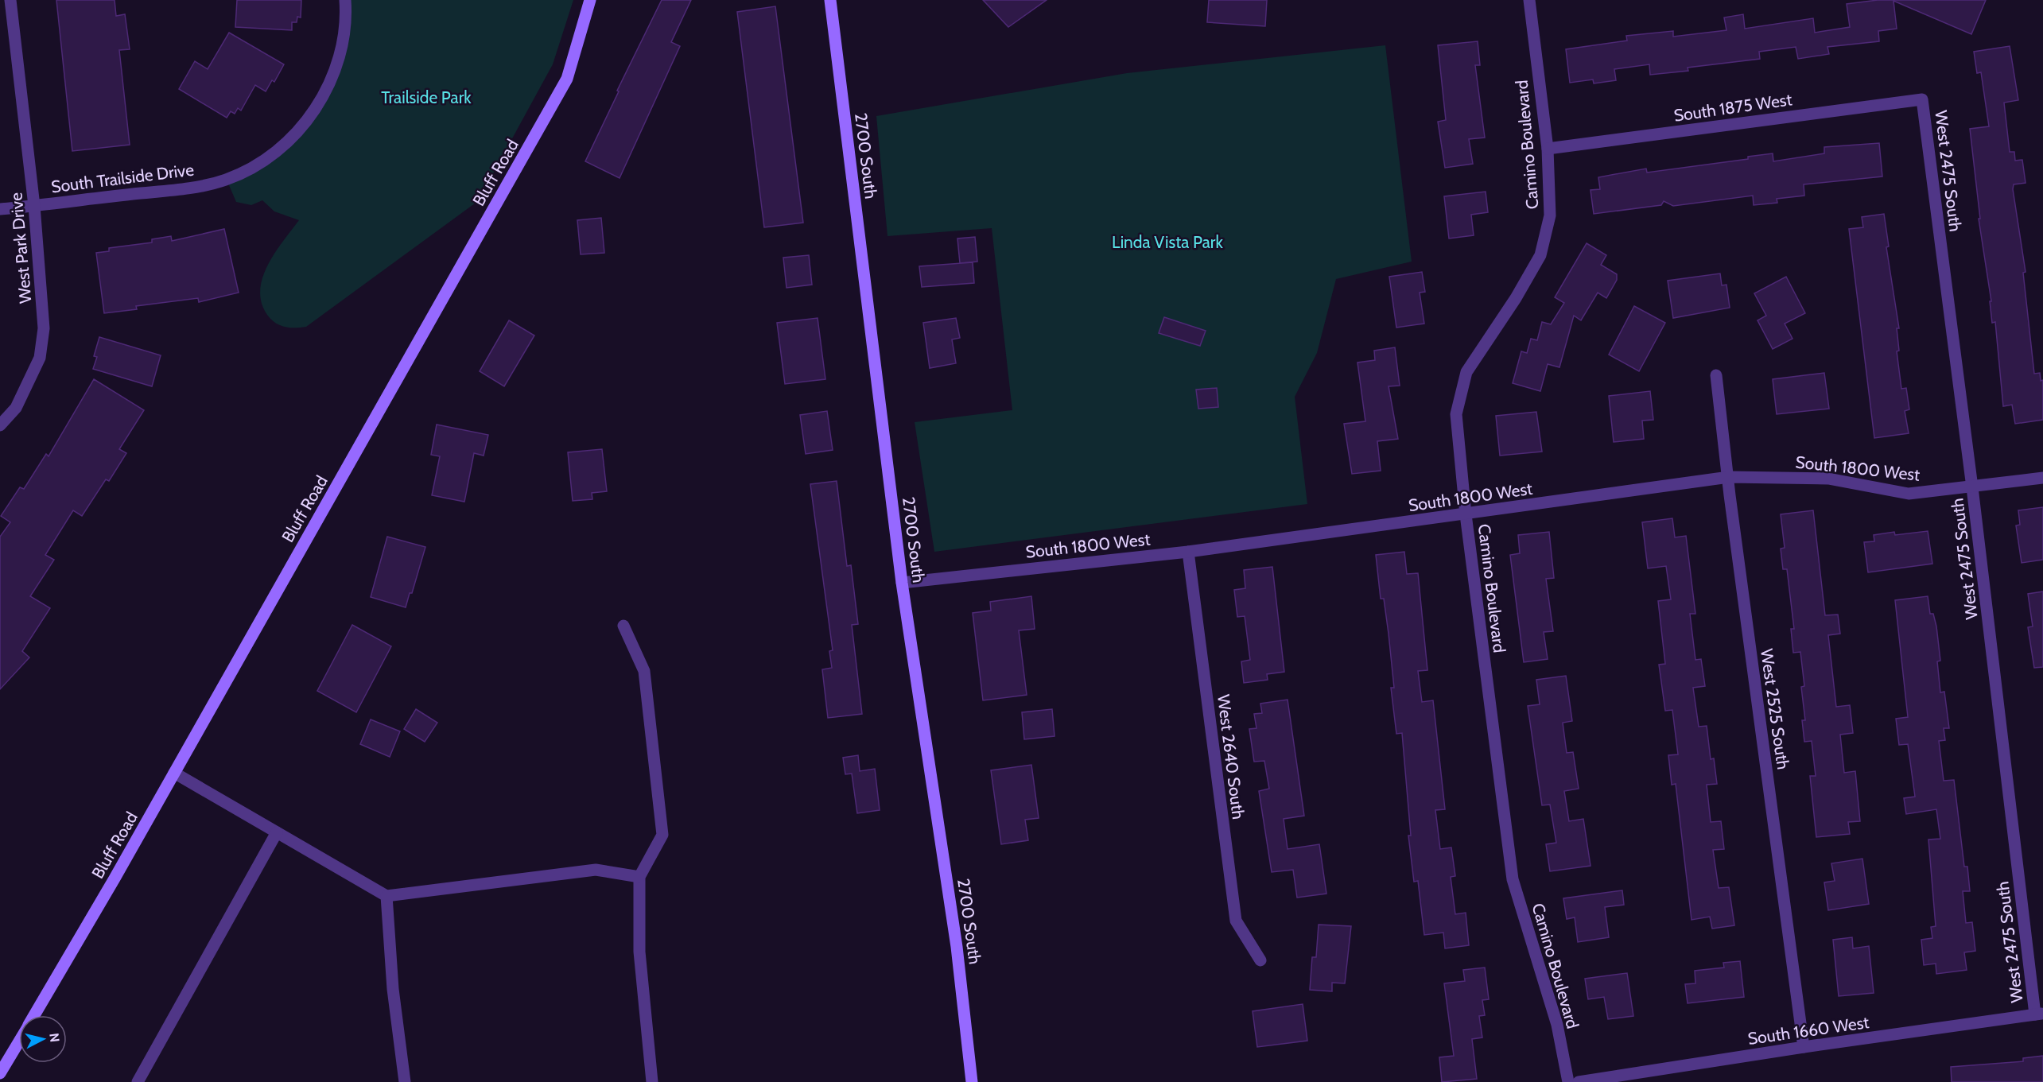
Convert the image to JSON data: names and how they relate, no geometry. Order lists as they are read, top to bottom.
{
  "streets": {
    "main road": ["2700 South", "Bluff Road"],
    "street": [
      "South 1875 West",
      "Camino Boulevard",
      "West 2475 South",
      "South Trailside Drive",
      "West Park Drive",
      "South 1800 West",
      "West 2525 South",
      "West 2640 South",
      "South 1660 West"
    ]
  },
  "crossings": [
    ["South 1875 West", "Camino Boulevard"],
    ["South 1875 West", "West 2475 South"],
    ["Camino Boulevard", "South 1800 West"],
    ["2700 South", "South 1800 West"],
    ["West 2475 South", "South 1800 West"],
    ["West 2475 South", "South 1660 West"],
    ["South Trailside Drive", "West Park Drive"],
    ["South 1800 West", "West 2525 South"],
    ["South 1800 West", "West 2640 South"],
    ["West 2525 South", "South 1660 West"]
  ],
  "parks": ["Trailside Park", "Linda Vista Park"],
  "north": "right"
}
